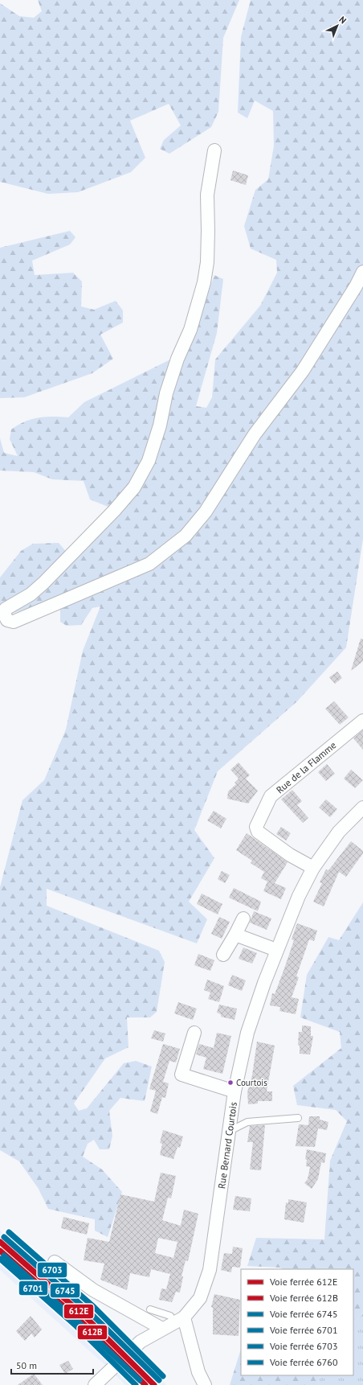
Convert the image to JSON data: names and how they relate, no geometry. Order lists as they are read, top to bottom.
{
  "streets": {
    "street": ["Rue de la Flamme", "Rue Bernard Courtois"]
  },
  "crossings": [
    ["Rue de la Flamme", "Rue Bernard Courtois"]
  ],
  "places": ["Courtois"],
  "lines": [
    "rail line 6703",
    "rail line 6745",
    "rail line 612E",
    "rail line 612B",
    "rail line 6760",
    "rail line 6701"
  ],
  "legend": [
    "Voie ferrée 612E",
    "Voie ferrée 612B",
    "Voie ferrée 6745",
    "Voie ferrée 6701",
    "Voie ferrée 6703",
    "Voie ferrée 6760"
  ],
  "scale_bar": "50 m",
  "north": "top right"
}
